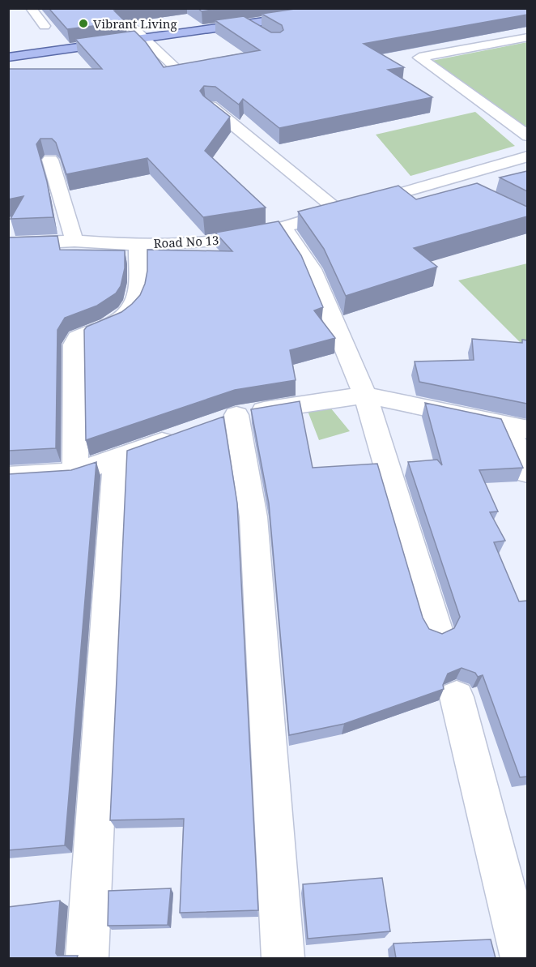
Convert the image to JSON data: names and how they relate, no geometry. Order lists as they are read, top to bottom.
{
  "streets": {
    "street": ["Road No 13"]
  },
  "places": ["Vibrant Living"]
}
